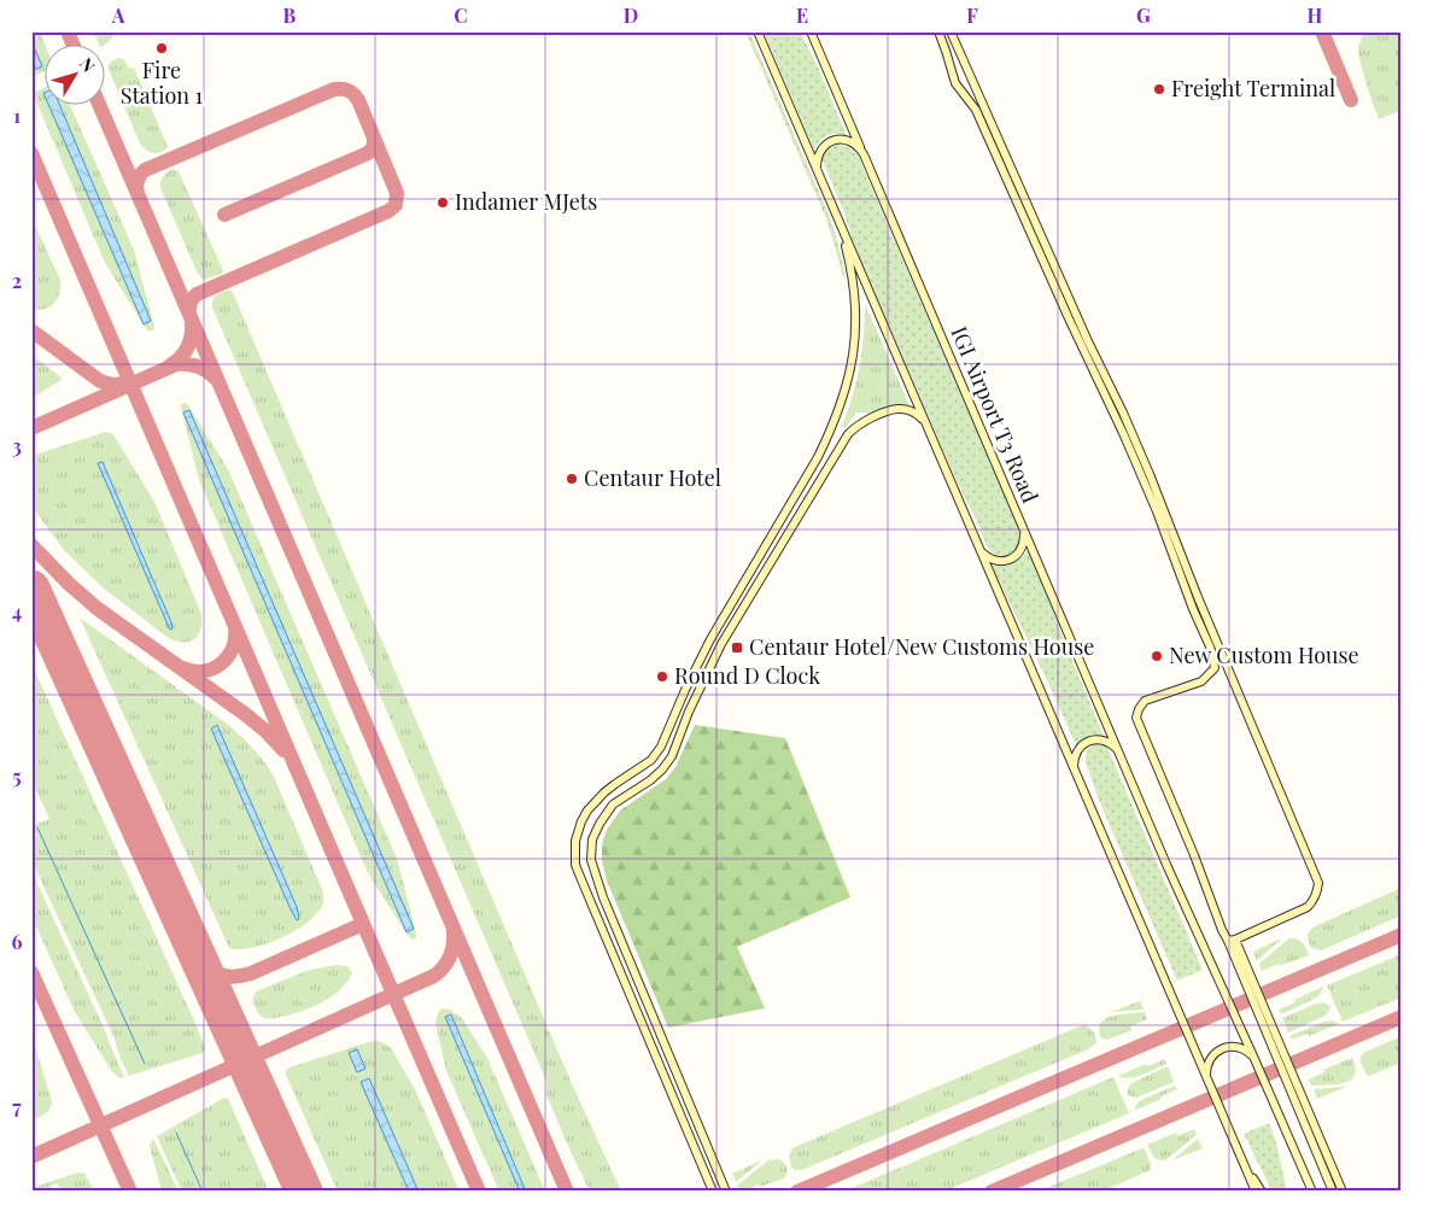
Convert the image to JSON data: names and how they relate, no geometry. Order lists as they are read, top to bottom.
{
  "streets": {
    "main road": ["IGI Airport T3 Road"]
  },
  "places": {
    "other": [
      "Fire Station 1",
      "Freight Terminal",
      "Indamer MJets",
      "Centaur Hotel",
      "New Custom House",
      "Round D Clock"
    ],
    "transit": ["Centaur Hotel/New Customs House"]
  },
  "north": "top right",
  "grid": {
    "columns": [
      "A",
      "B",
      "C",
      "D",
      "E",
      "F",
      "G",
      "H"
    ],
    "rows": [
      "1",
      "2",
      "3",
      "4",
      "5",
      "6",
      "7"
    ]
  }
}
